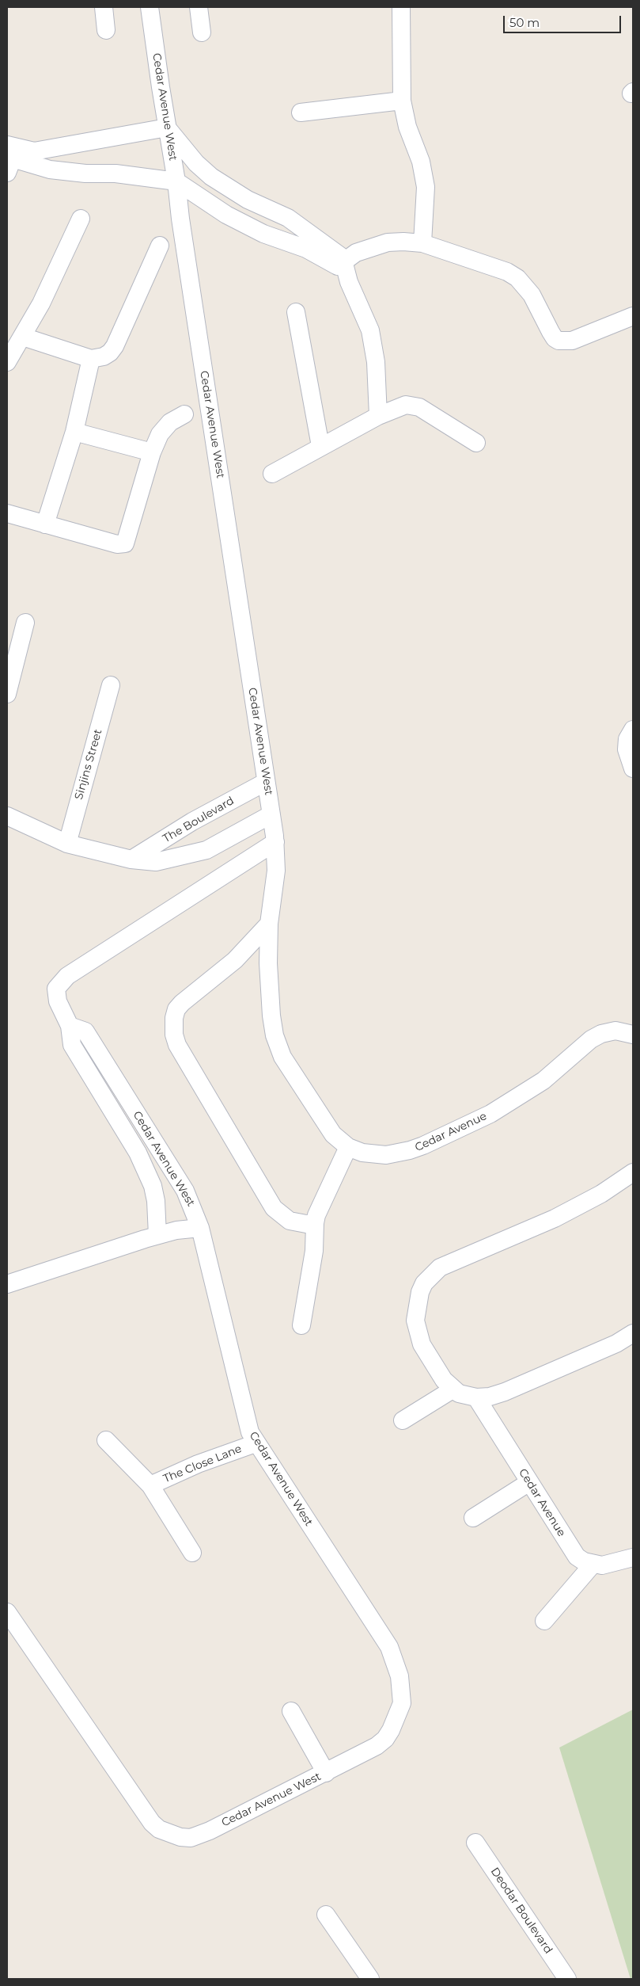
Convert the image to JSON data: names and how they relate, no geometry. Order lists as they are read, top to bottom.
{
  "streets": {
    "street": [
      "Cedar Avenue West",
      "Sinjins Street",
      "The Boulevard",
      "Cedar Avenue",
      "The Close Lane",
      "Deodar Boulevard"
    ]
  },
  "crossings": [
    ["Cedar Avenue West", "The Boulevard"],
    ["Cedar Avenue West", "Cedar Avenue"],
    ["Cedar Avenue West", "The Close Lane"],
    ["Sinjins Street", "The Boulevard"]
  ],
  "scale_bar": "50 m"
}
